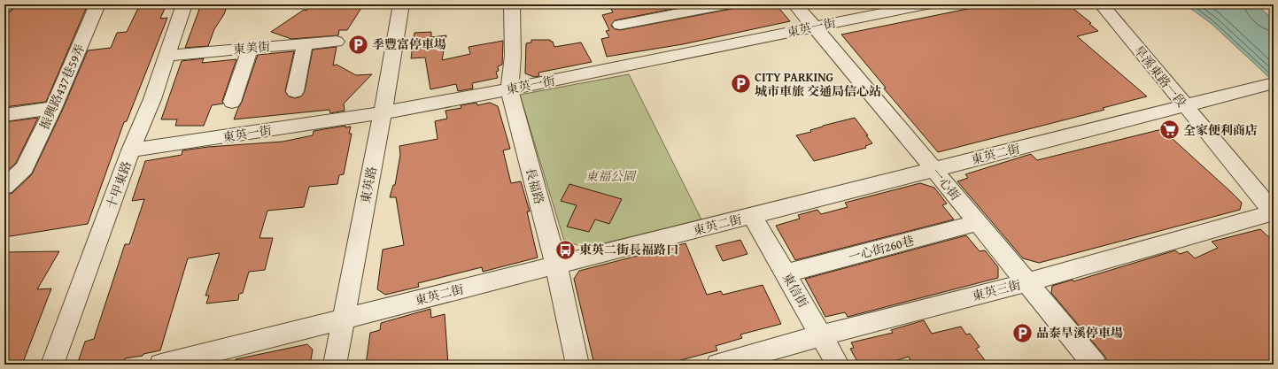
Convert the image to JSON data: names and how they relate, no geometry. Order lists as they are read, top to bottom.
{
  "streets": {
    "street": [
      "東英一街",
      "東美街",
      "旱溪東路一段",
      "振興路437巷59弄",
      "東英二街",
      "一心街",
      "十甲東路",
      "東英路",
      "長福路",
      "一心街260巷",
      "東信街",
      "東英三街"
    ]
  },
  "crossings": [
    ["東英一街", "一心街"],
    ["東英一街", "十甲東路"],
    ["東英一街", "東英路"],
    ["東英一街", "長福路"],
    ["東美街", "十甲東路"],
    ["旱溪東路一段", "東英二街"],
    ["旱溪東路一段", "東英三街"],
    ["東英二街", "一心街"],
    ["東英二街", "東英路"],
    ["東英二街", "長福路"],
    ["東英二街", "東信街"],
    ["一心街", "一心街260巷"],
    ["一心街", "東英三街"],
    ["一心街260巷", "東信街"],
    ["東信街", "東英三街"]
  ],
  "parks": ["東福公園"],
  "places": {
    "parking": ["季豐富停車場", "CITY PARKING 城市車旅 交通局信心站", "品泰旱溪停車場"],
    "supermarket": ["全家便利商店"],
    "bus stop": ["東英二街長福路口"]
  }
}
